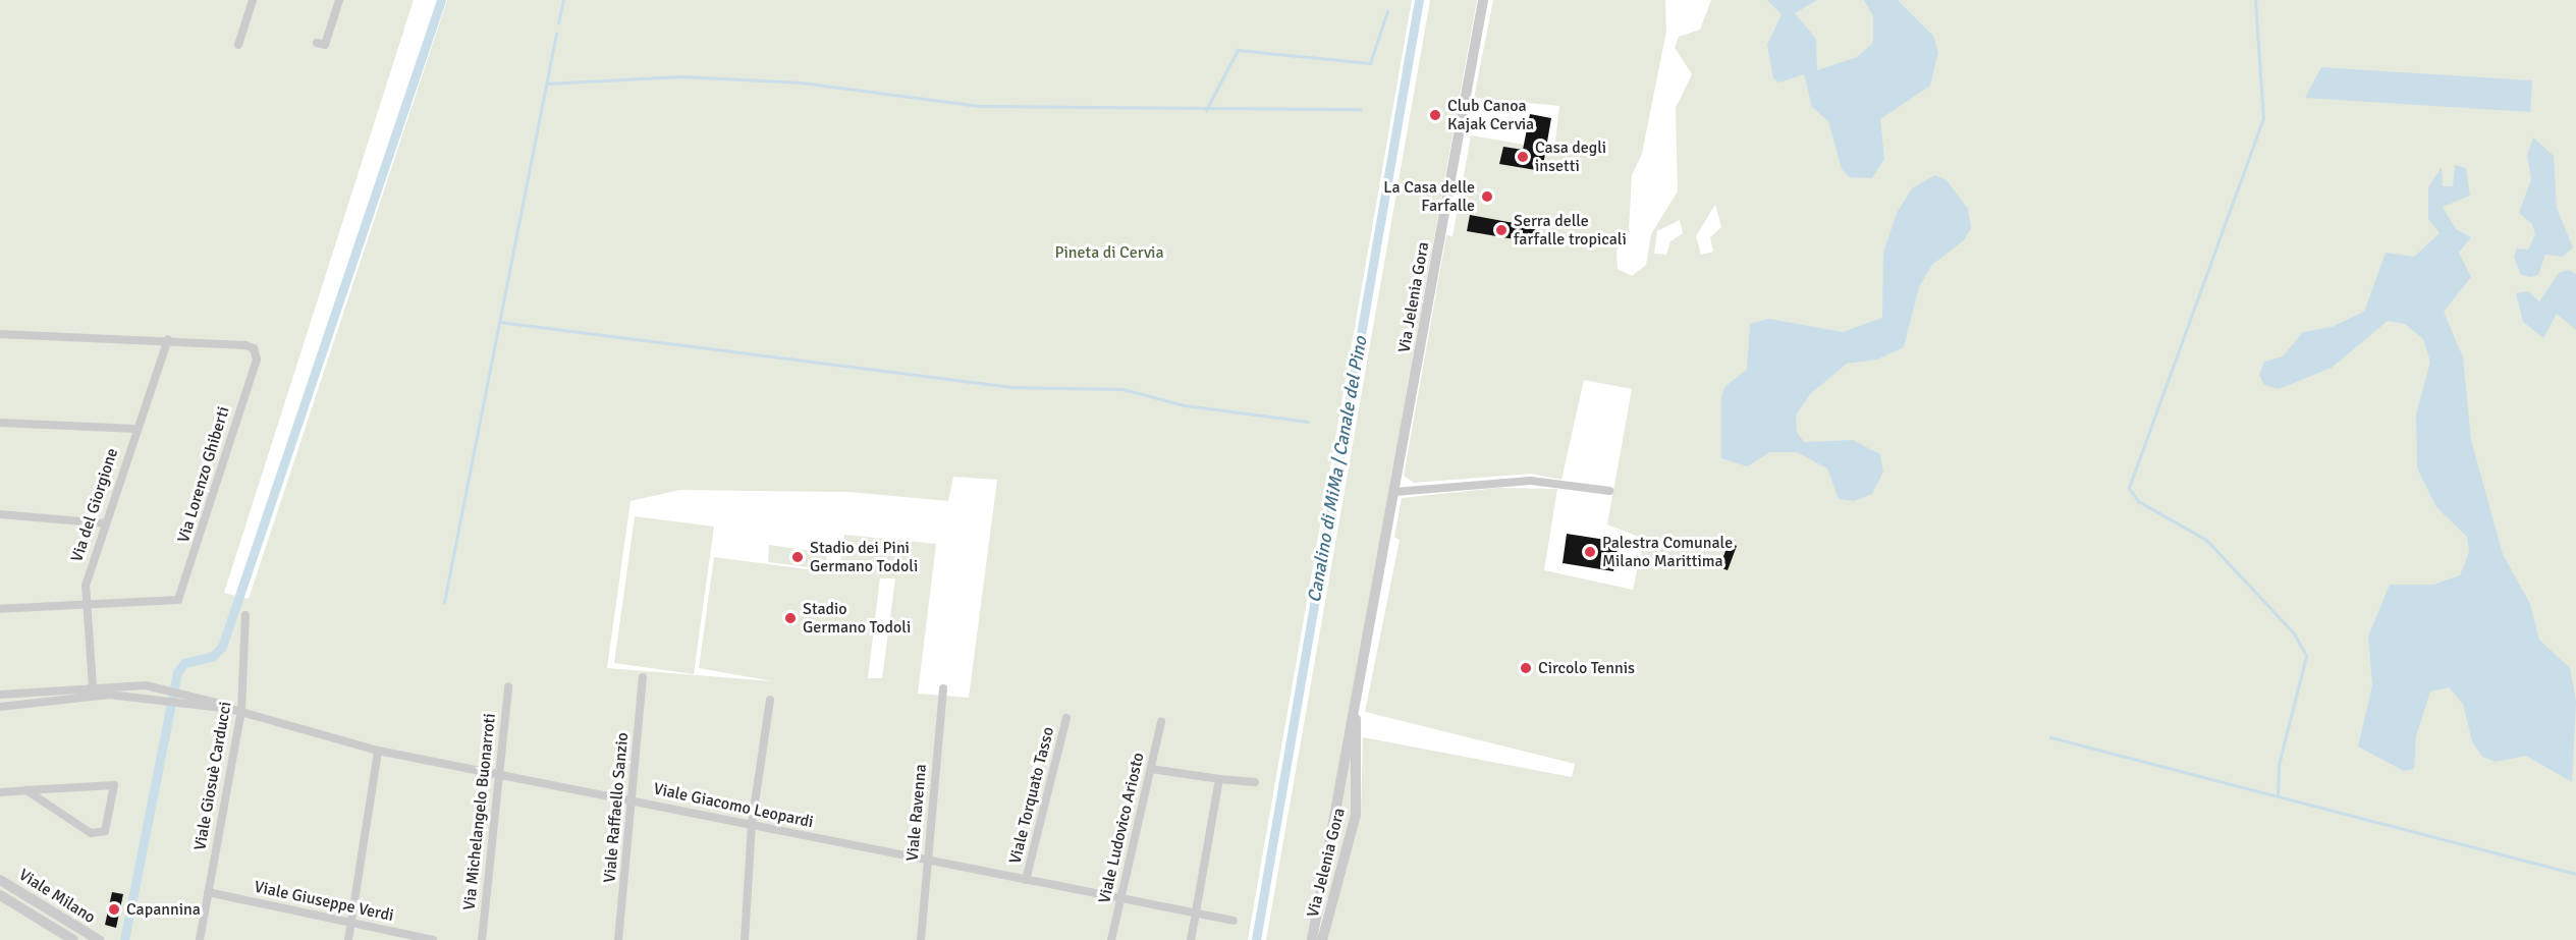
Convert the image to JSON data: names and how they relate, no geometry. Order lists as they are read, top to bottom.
{
  "streets": {
    "street": [
      "Via Jelenia Gora",
      "Via Lorenzo Ghiberti",
      "Via del Giorgione",
      "Viale Giosuè Carducci",
      "Viale Torquato Tasso",
      "Viale Giacomo Leopardi",
      "Viale Raffaello Sanzio",
      "Via Michelangelo Buonarroti",
      "Viale Ravenna",
      "Viale Ludovico Ariosto",
      "Viale Milano",
      "Viale Giuseppe Verdi"
    ]
  },
  "crossings": [
    ["Via Lorenzo Ghiberti", "Via del Giorgione"],
    ["Via del Giorgione", "Viale Giacomo Leopardi"],
    ["Viale Giosuè Carducci", "Viale Giacomo Leopardi"],
    ["Viale Giosuè Carducci", "Viale Giuseppe Verdi"],
    ["Viale Torquato Tasso", "Viale Giacomo Leopardi"],
    ["Viale Giacomo Leopardi", "Viale Raffaello Sanzio"],
    ["Viale Giacomo Leopardi", "Via Michelangelo Buonarroti"],
    ["Viale Giacomo Leopardi", "Viale Ravenna"],
    ["Viale Giacomo Leopardi", "Viale Ludovico Ariosto"]
  ],
  "water": ["Canalino di MiMa | Canale del Pino"],
  "parks": ["Pineta di Cervia"],
  "places": [
    "Club Canoa Kajak Cervia",
    "Casa degli insetti",
    "La Casa delle Farfalle",
    "Serra delle farfalle tropicali",
    "Palestra Comunale Milano Marittima",
    "Stadio dei Pini Germano Todoli",
    "Stadio Germano Todoli",
    "Circolo Tennis",
    "Capannina"
  ]
}
